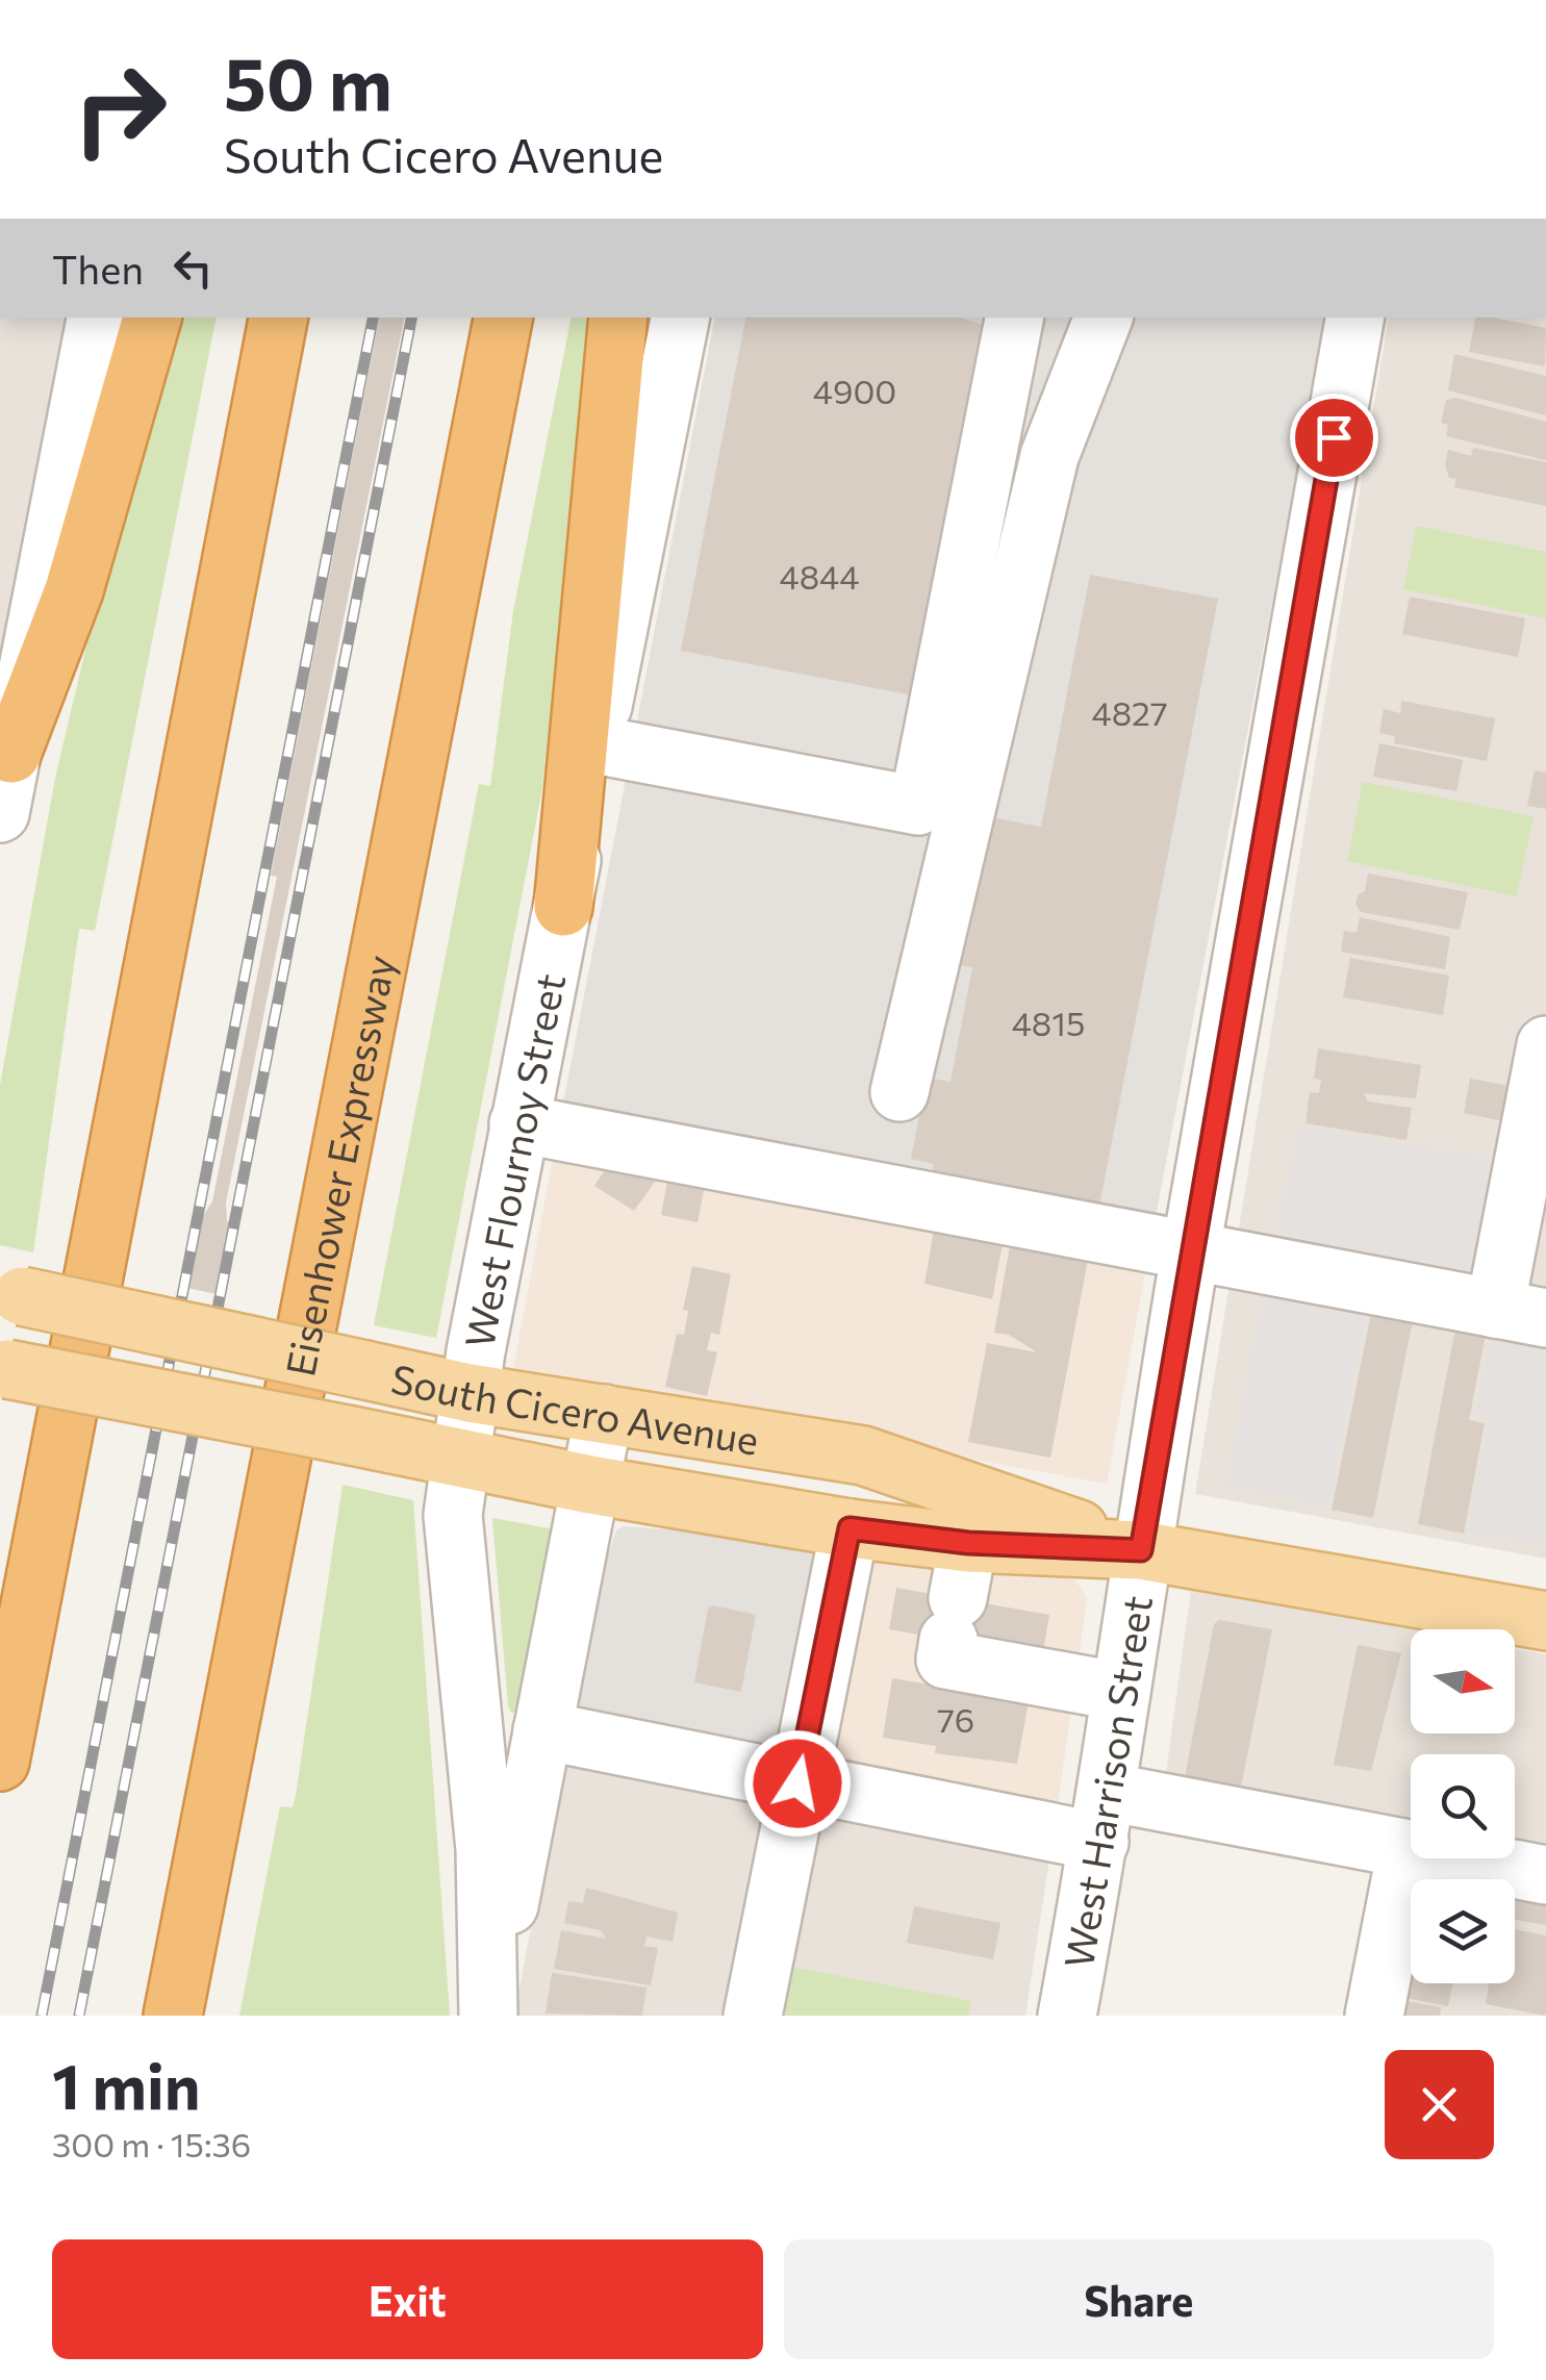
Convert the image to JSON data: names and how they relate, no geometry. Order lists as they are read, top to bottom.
{
  "streets": {
    "highway": ["Eisenhower Expressway"],
    "main road": ["South Cicero Avenue"],
    "street": ["West Flournoy Street", "West Harrison Street"]
  },
  "crossings": [
    ["West Flournoy Street", "South Cicero Avenue"],
    ["South Cicero Avenue", "West Harrison Street"]
  ],
  "house_numbers": [
    "4900",
    "4844",
    "4827",
    "4815",
    "76"
  ],
  "north": "right",
  "page": {
    "turn": ["50 m", "South Cicero Avenue"],
    "then": "Then",
    "heading": ["1 min", "300 m · 15:36"],
    "buttons": ["Exit", "Share"]
  }
}
